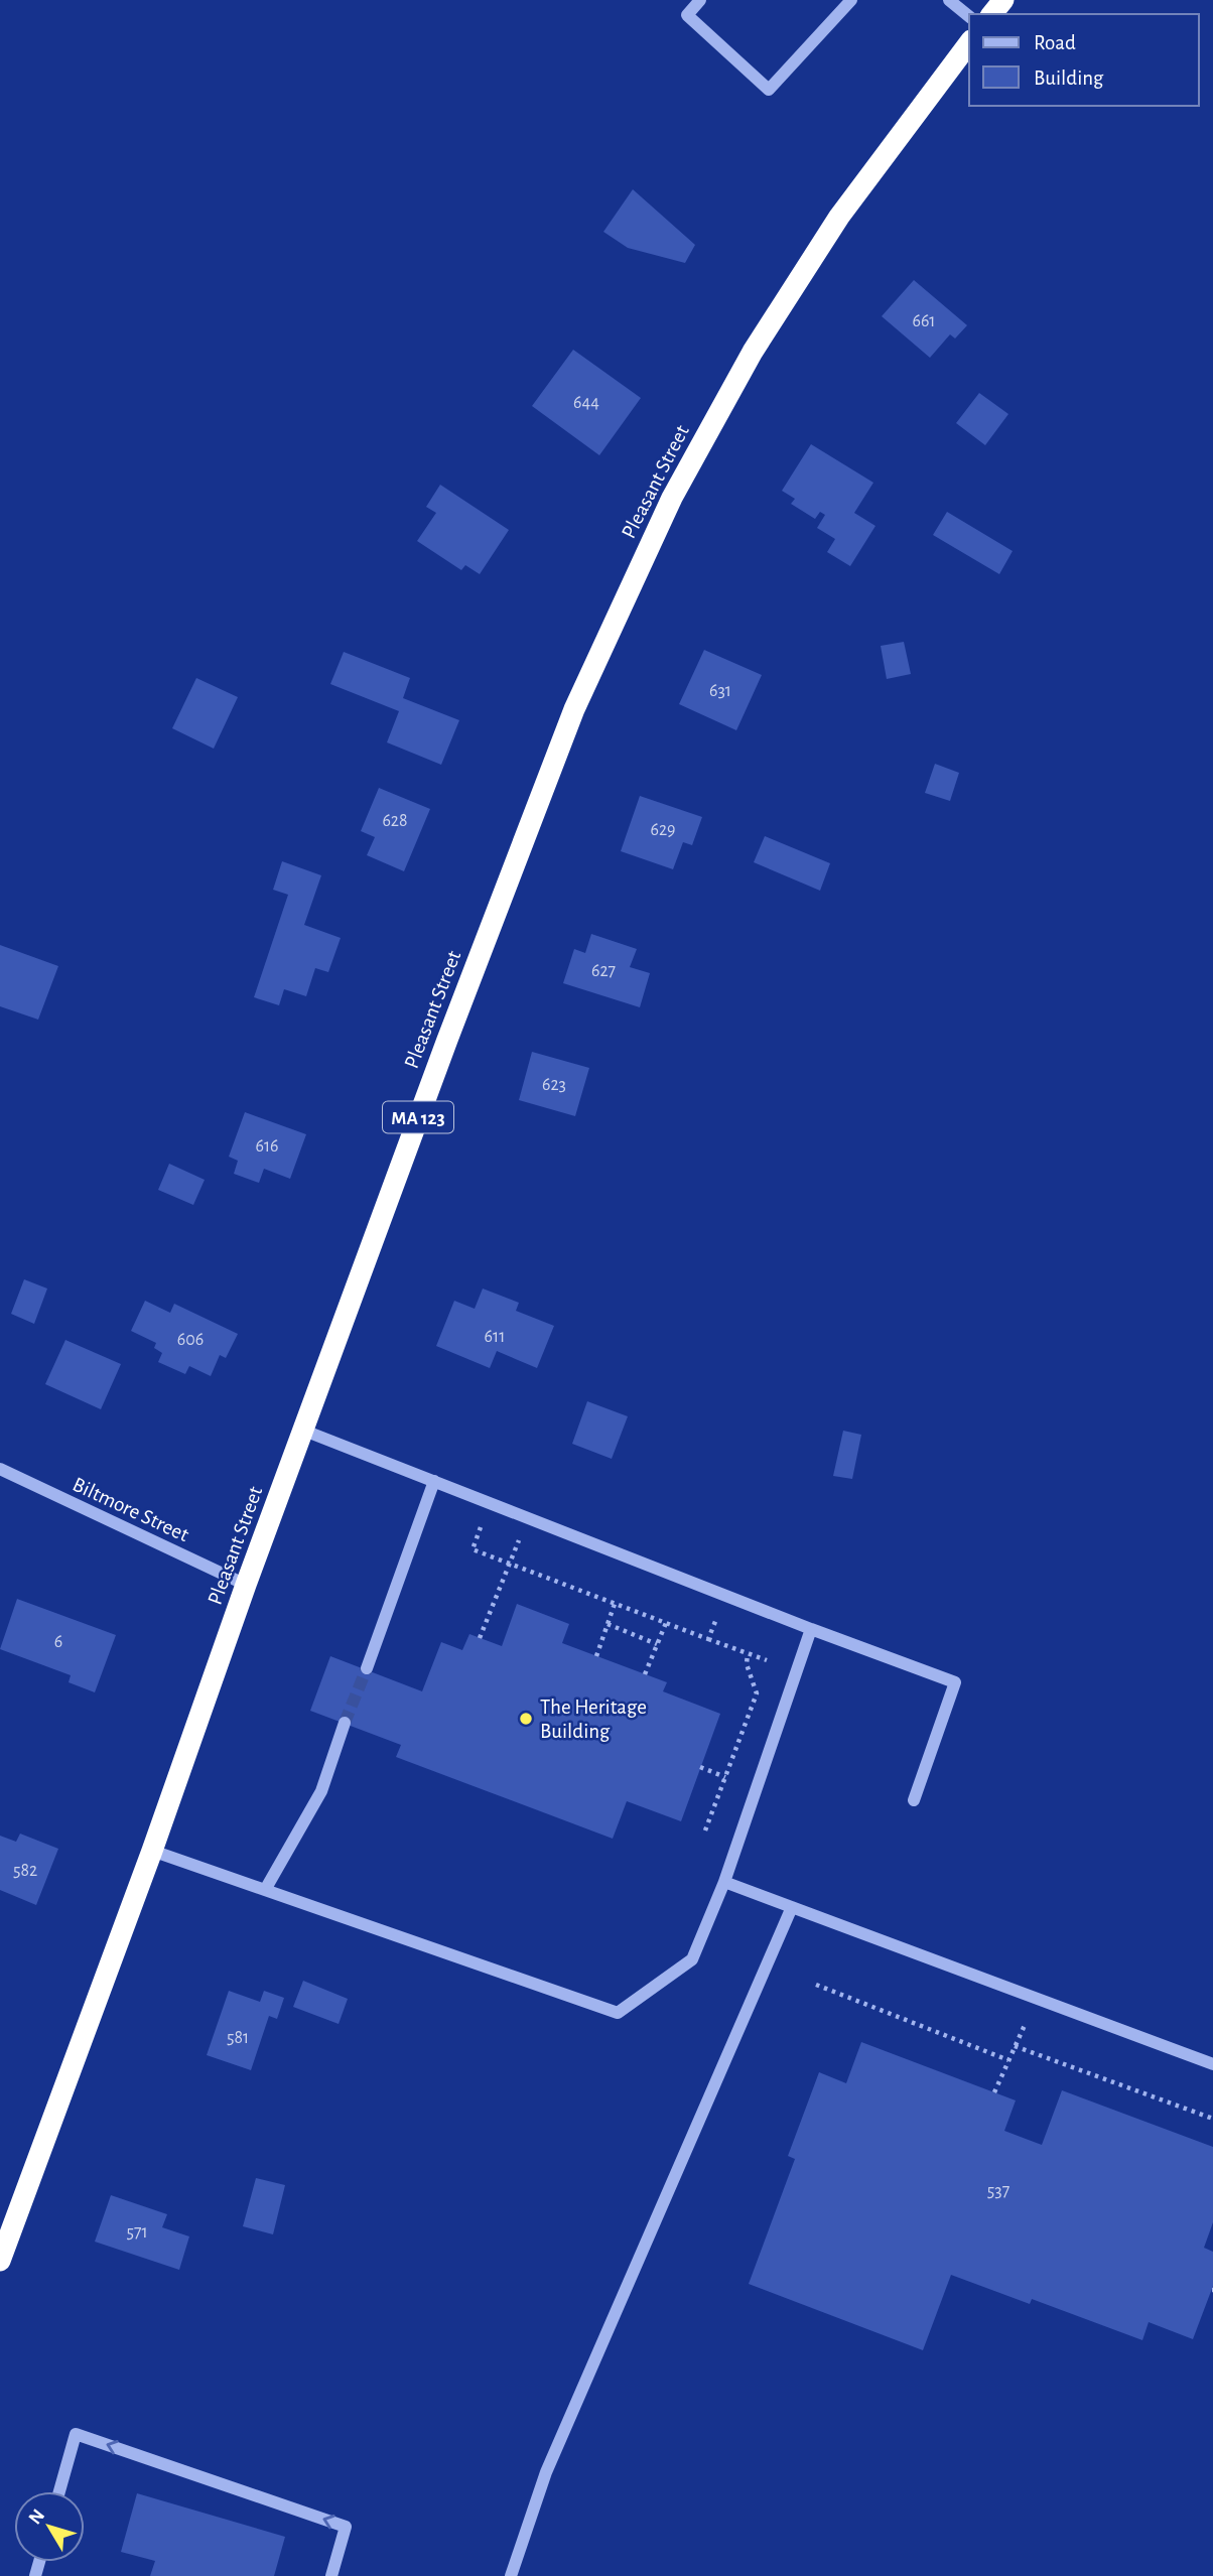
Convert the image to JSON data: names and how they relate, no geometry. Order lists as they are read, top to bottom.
{
  "streets": {
    "highway": ["Pleasant Street", "MA 123"],
    "street": ["Biltmore Street"]
  },
  "crossings": [
    ["Pleasant Street", "Biltmore Street"]
  ],
  "places": ["The Heritage Building"],
  "house_numbers": [
    "661",
    "644",
    "631",
    "628",
    "629",
    "627",
    "623",
    "616",
    "611",
    "606",
    "6",
    "582",
    "581",
    "537",
    "571"
  ],
  "legend": ["Road", "Building"],
  "north": "top left"
}
